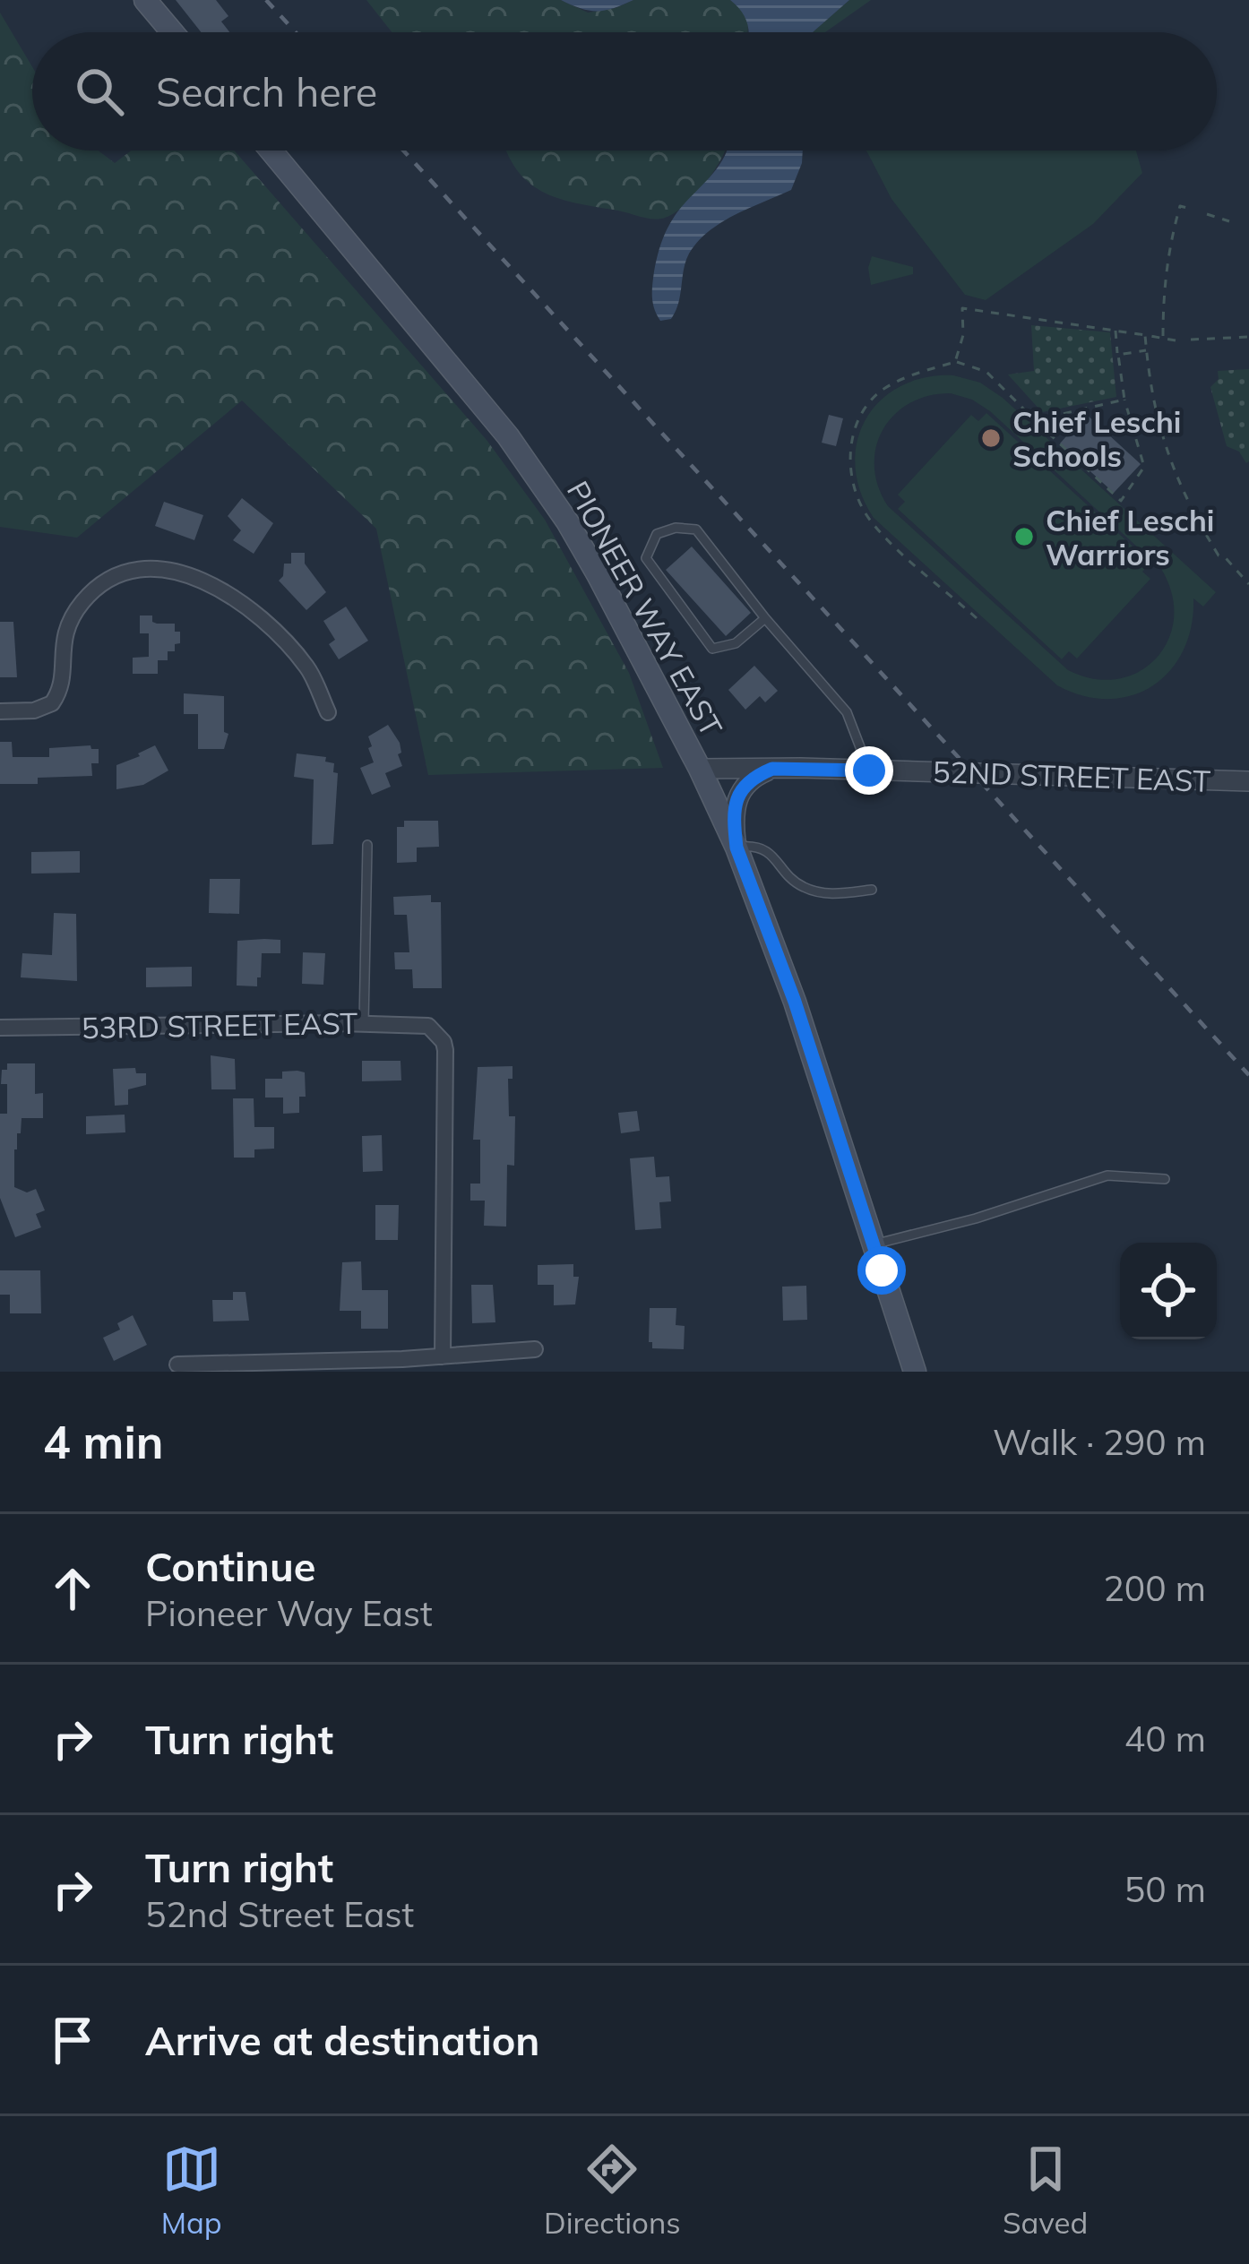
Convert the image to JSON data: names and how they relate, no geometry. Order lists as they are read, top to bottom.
{
  "streets": {
    "main road": ["PIONEER WAY EAST"],
    "street": ["52ND STREET EAST", "53RD STREET EAST"]
  },
  "crossings": [
    ["PIONEER WAY EAST", "52ND STREET EAST"]
  ],
  "places": ["Chief Leschi Schools", "Chief Leschi Warriors"],
  "page": {
    "search": "Search here",
    "heading": ["4 min", "Walk · 290 m"],
    "list": [
      ["Continue", "Pioneer Way East", "200 m"],
      ["Turn right", "40 m"],
      ["Turn right", "52nd Street East", "50 m"],
      "Arrive at destination"
    ],
    "nav": ["Map", "Directions", "Saved"]
  }
}
